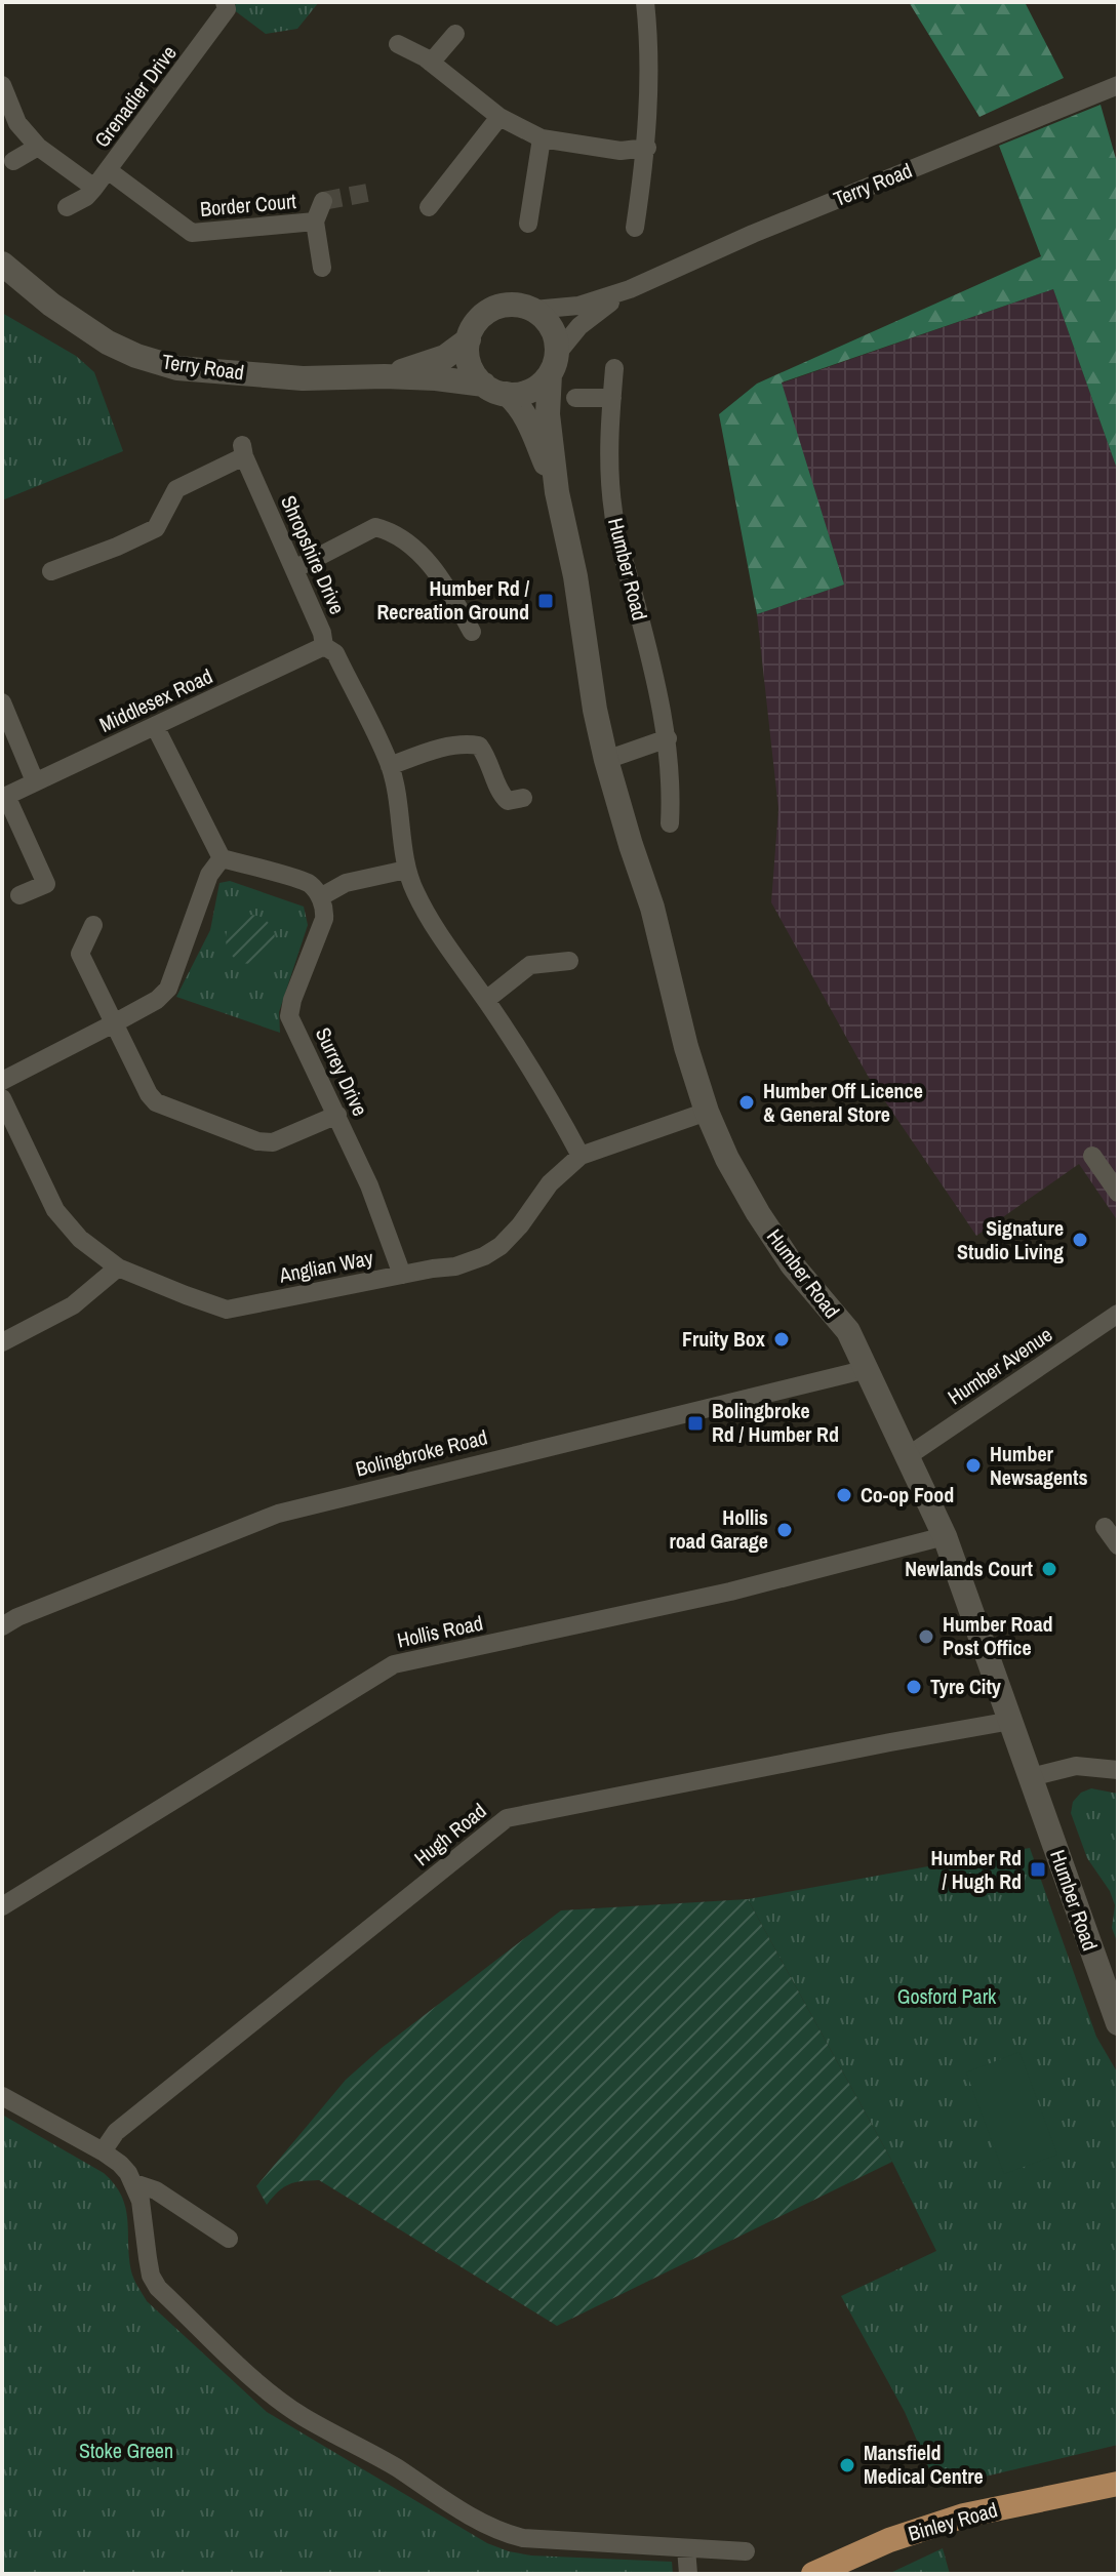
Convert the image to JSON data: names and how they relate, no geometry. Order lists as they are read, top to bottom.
{
  "streets": {
    "main road": ["Terry Road", "Humber Road", "Binley Road"],
    "street": [
      "Grenadier Drive",
      "Border Court",
      "Shropshire Drive",
      "Middlesex Road",
      "Surrey Drive",
      "Anglian Way",
      "Humber Avenue",
      "Bolingbroke Road",
      "Hollis Road",
      "Hugh Road"
    ]
  },
  "crossings": [
    ["Grenadier Drive", "Border Court"],
    ["Terry Road", "Humber Road"],
    ["Shropshire Drive", "Middlesex Road"],
    ["Shropshire Drive", "Anglian Way"],
    ["Humber Road", "Anglian Way"],
    ["Humber Road", "Humber Avenue"],
    ["Humber Road", "Bolingbroke Road"],
    ["Humber Road", "Hollis Road"],
    ["Humber Road", "Hugh Road"],
    ["Surrey Drive", "Anglian Way"]
  ],
  "parks": ["Gosford Park", "Stoke Green"],
  "places": {
    "transit": ["Humber Rd / Recreation Ground", "Bolingbroke Rd / Humber Rd", "Humber Rd / Hugh Rd"],
    "other": [
      "Humber Off Licence & General Store",
      "Signature Studio Living",
      "Fruity Box",
      "Humber Newsagents",
      "Co-op Food",
      "Hollis road Garage",
      "Newlands Court",
      "Humber Road Post Office",
      "Tyre City",
      "Mansfield Medical Centre"
    ]
  }
}
